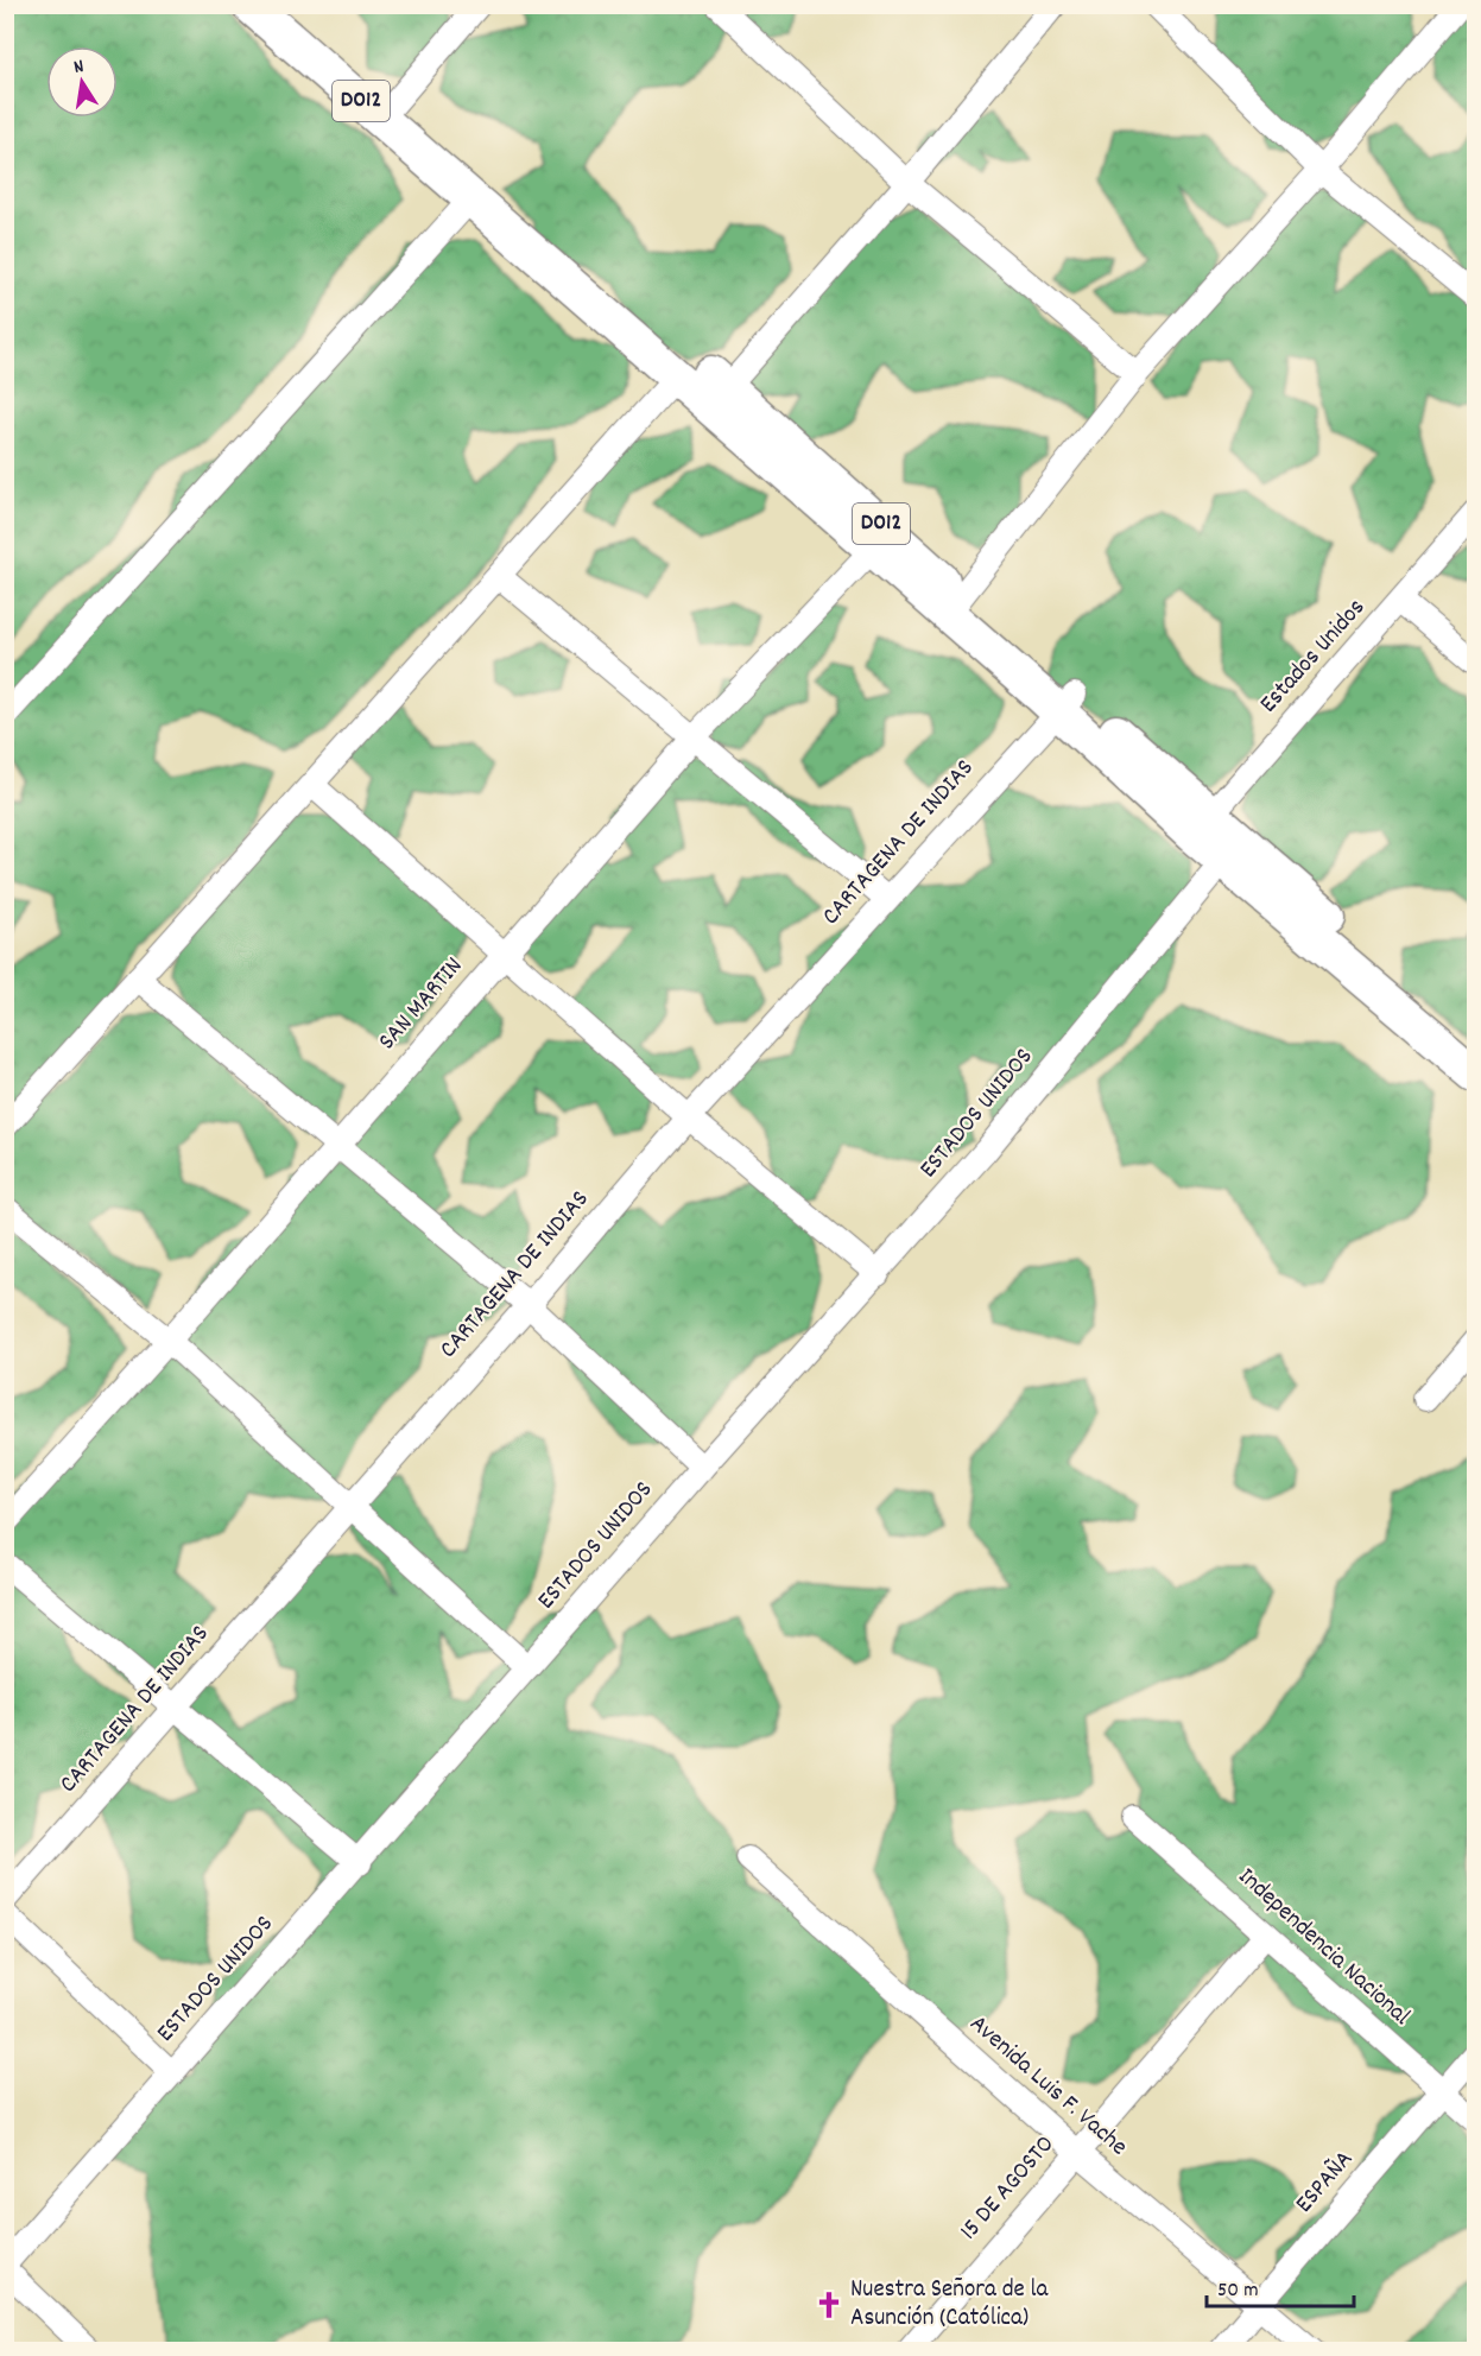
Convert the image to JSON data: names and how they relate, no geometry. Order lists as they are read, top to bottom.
{
  "streets": {
    "main road": ["D012"],
    "street": [
      "Estados Unidos",
      "CARTAGENA DE INDIAS",
      "SAN MARTIN",
      "ESTADOS UNIDOS",
      "Independencia Nacional",
      "Avenida Luis F. Vache",
      "ESPAÑA",
      "15 DE AGOSTO"
    ]
  },
  "crossings": [
    ["D012", "Estados Unidos"],
    ["D012", "CARTAGENA DE INDIAS"],
    ["D012", "SAN MARTIN"],
    ["D012", "ESTADOS UNIDOS"],
    ["Independencia Nacional", "ESPAÑA"],
    ["Independencia Nacional", "15 DE AGOSTO"],
    ["Avenida Luis F. Vache", "ESPAÑA"],
    ["Avenida Luis F. Vache", "15 DE AGOSTO"]
  ],
  "places": {
    "church": ["Nuestra Señora de la Asunción (Católica)"]
  },
  "scale_bar": "50 m",
  "north": "top"
}
